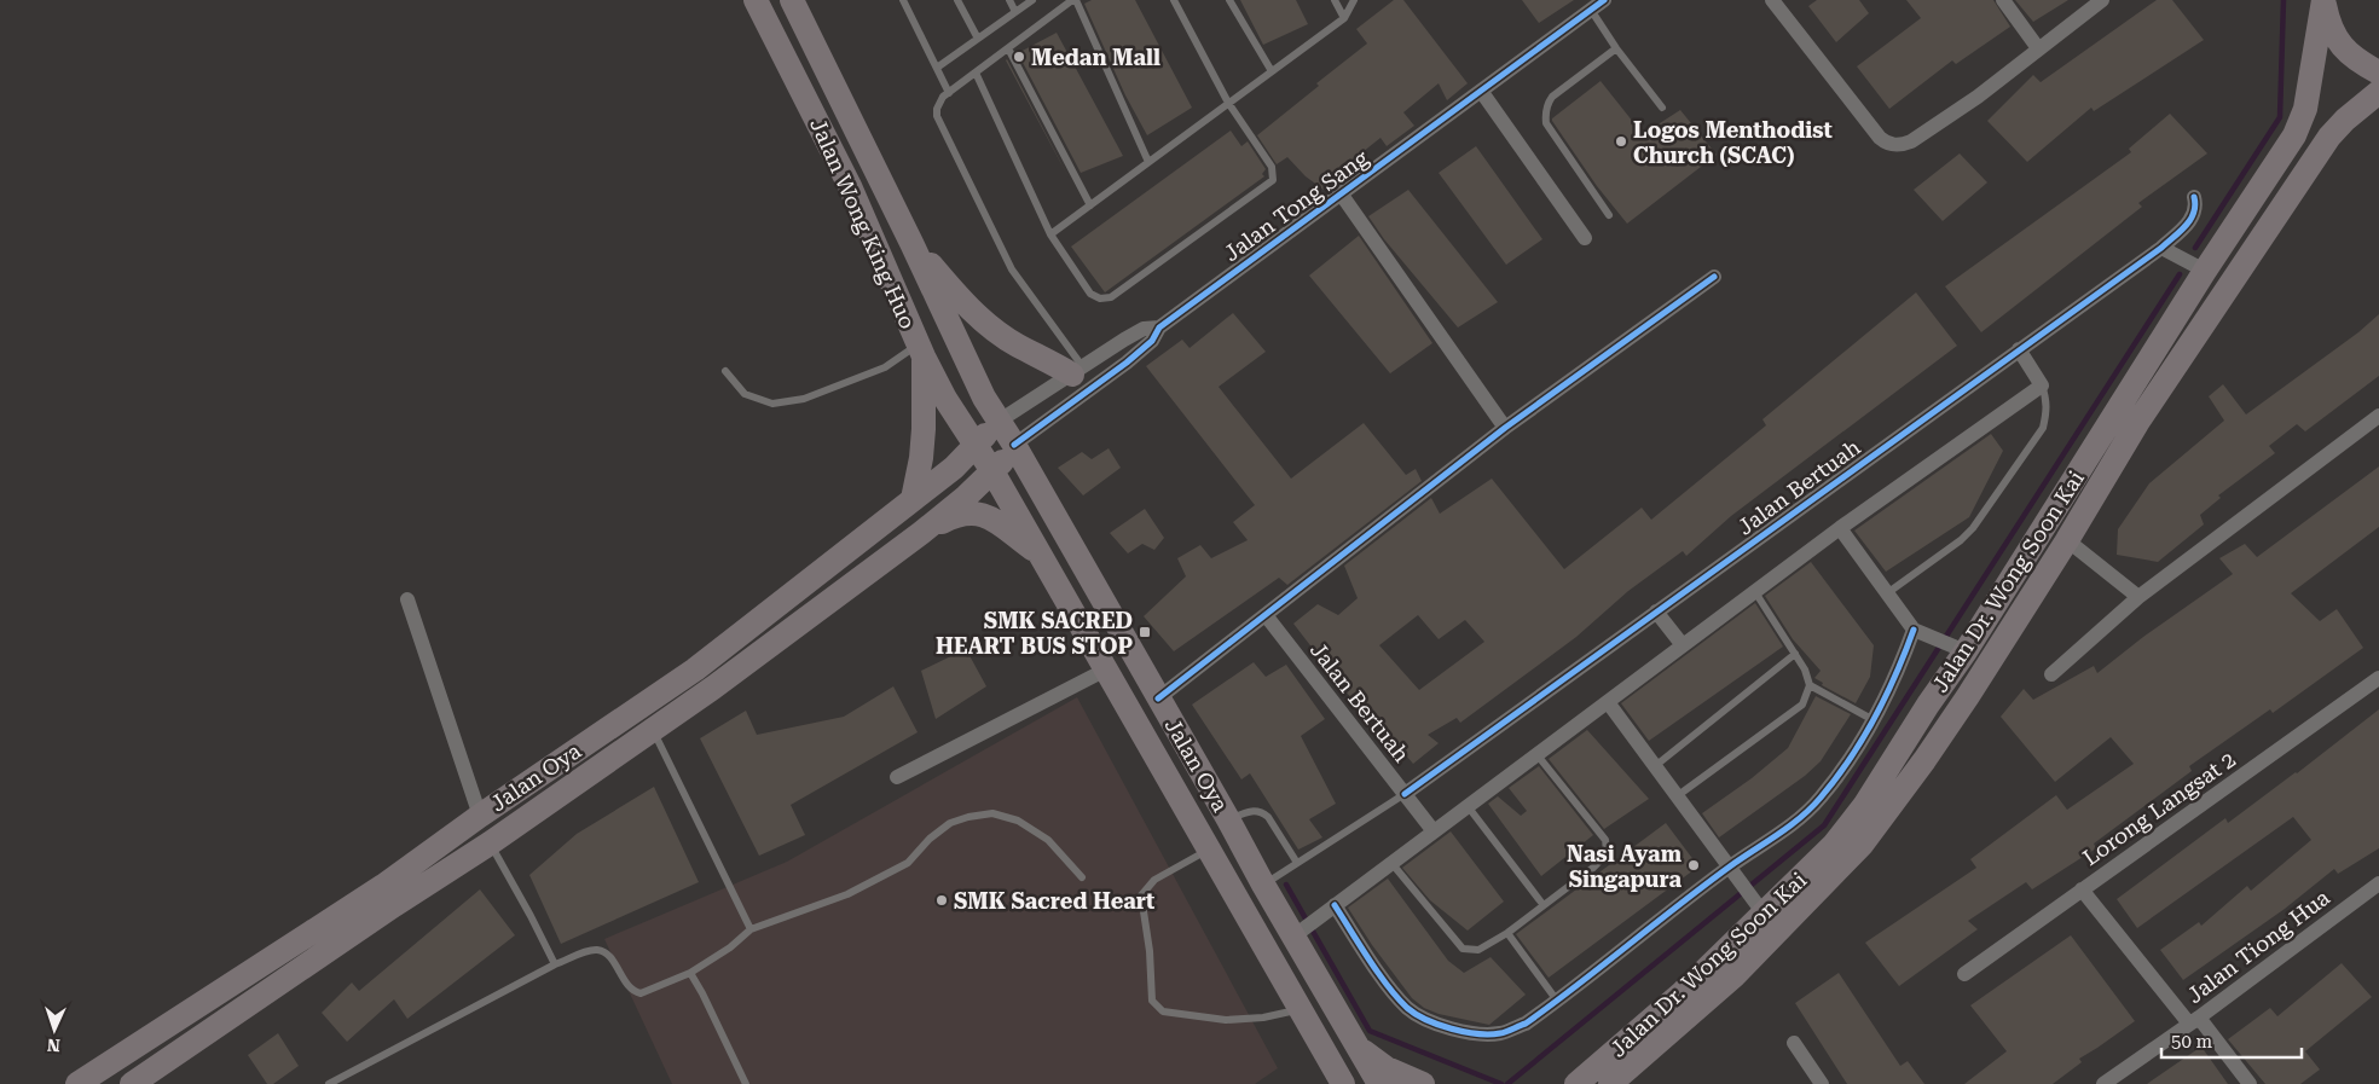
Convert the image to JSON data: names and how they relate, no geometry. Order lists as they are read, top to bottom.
{
  "streets": {
    "main road": ["Jalan Wong King Huo", "Jalan Dr. Wong Soon Kai", "Jalan Oya"],
    "street": [
      "Jalan Tong Sang",
      "Jalan Bertuah",
      "Lorong Langsat 2",
      "Jalan Tiong Hua"
    ]
  },
  "crossings": [
    ["Jalan Tong Sang", "Jalan Wong King Huo"],
    ["Jalan Tong Sang", "Jalan Oya"],
    ["Jalan Wong King Huo", "Jalan Oya"]
  ],
  "places": {
    "other": [
      "Medan Mall",
      "Logos Menthodist Church (SCAC)",
      "Nasi Ayam Singapura",
      "SMK Sacred Heart"
    ],
    "transit": ["SMK SACRED HEART BUS STOP"]
  },
  "scale_bar": "50 m",
  "north": "bottom"
}
